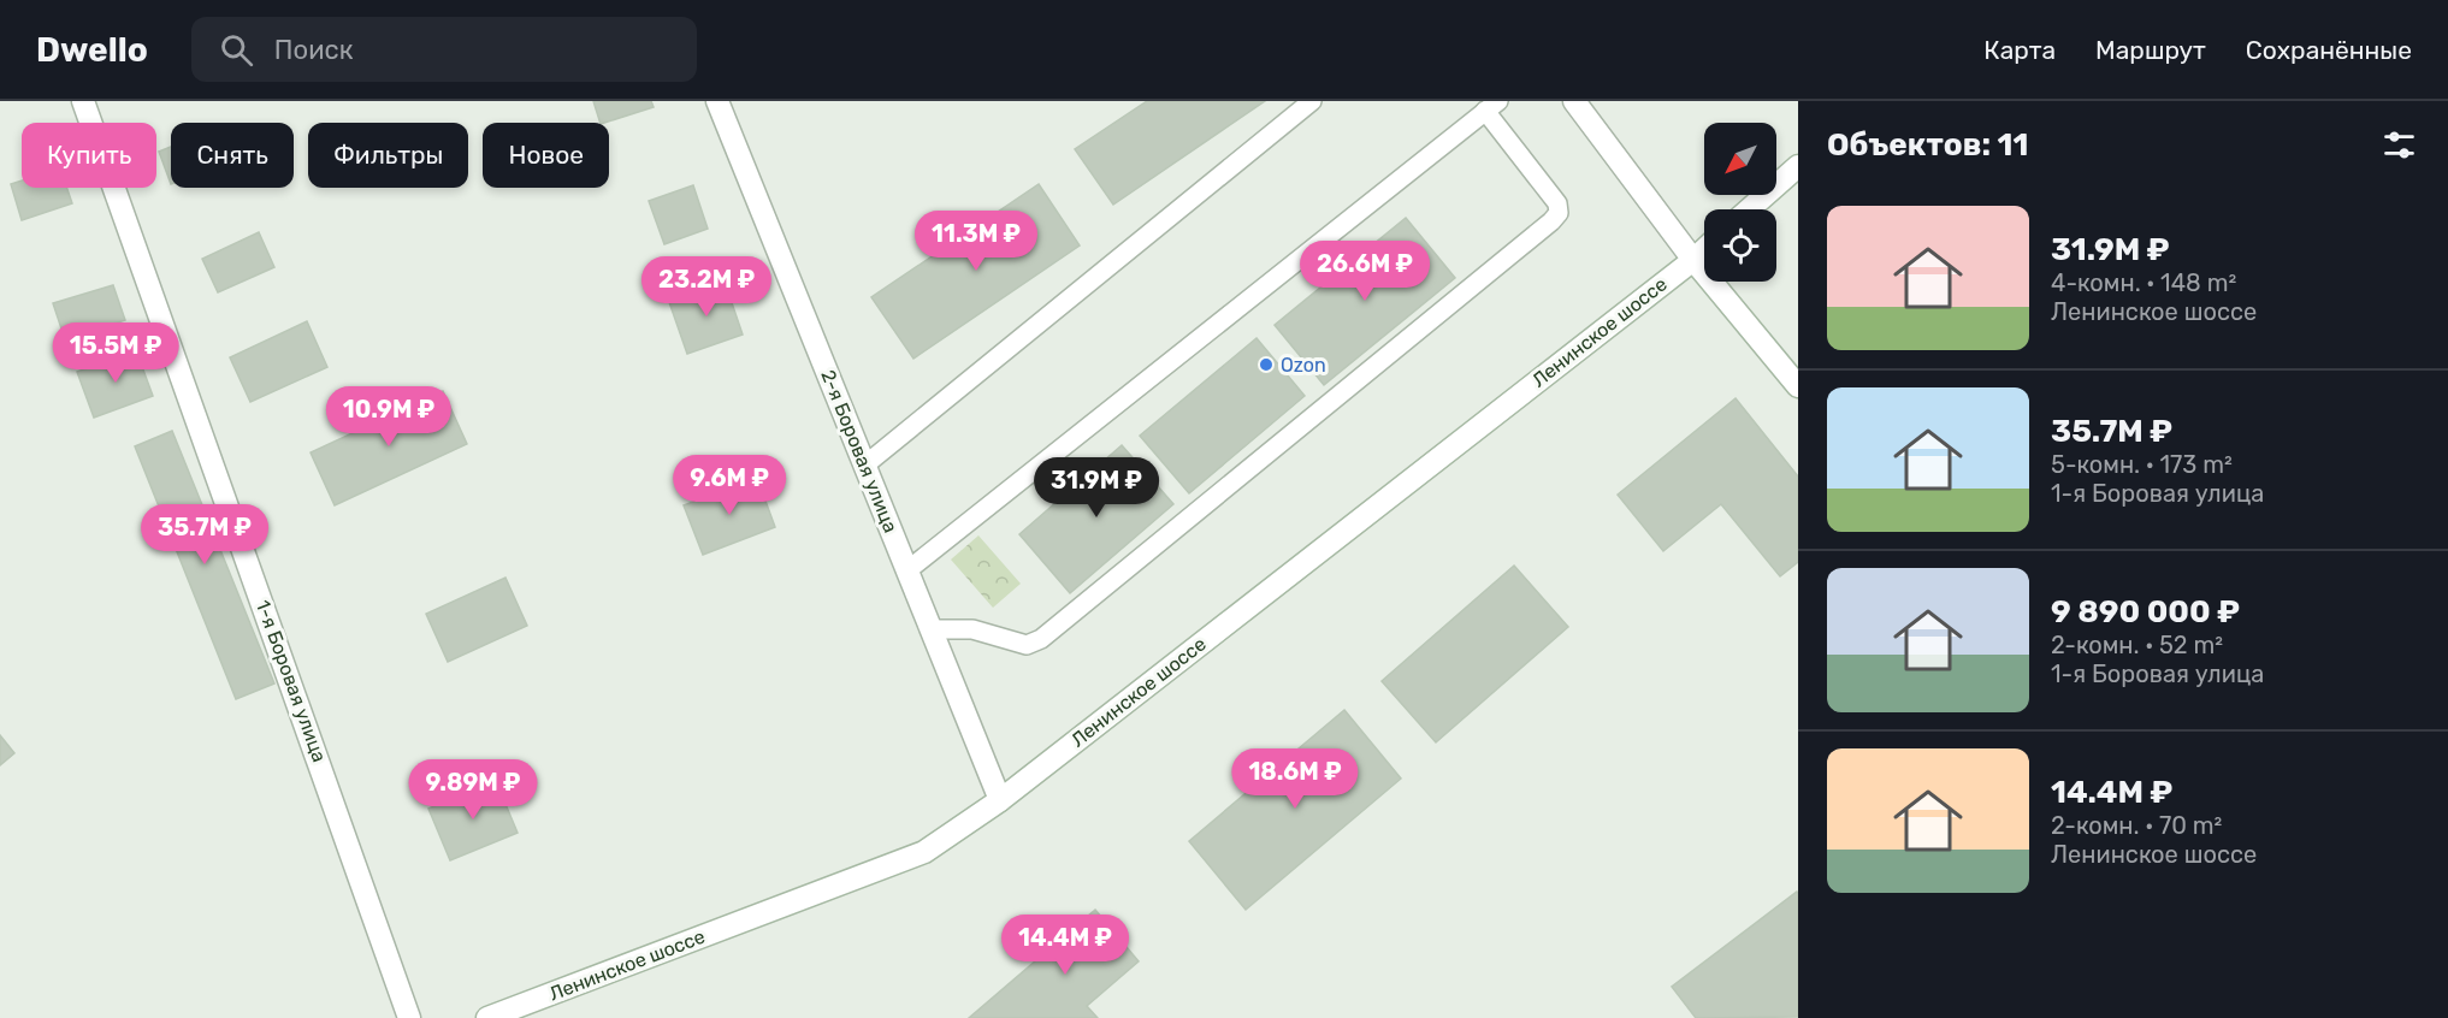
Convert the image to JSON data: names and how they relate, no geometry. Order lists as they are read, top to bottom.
{
  "streets": {
    "street": ["Ленинское шоссе", "2-я Боровая улица", "1-я Боровая улица"]
  },
  "crossings": [
    ["Ленинское шоссе", "2-я Боровая улица"]
  ],
  "places": ["Ozon"],
  "north": "bottom left",
  "page": {
    "header": "Dwello",
    "search": "Поиск",
    "nav": ["Карта", "Маршрут", "Сохранённые"],
    "heading": "Объектов: 11",
    "chip": [
      "Купить",
      "Снять",
      "Фильтры",
      "Новое"
    ],
    "list": [
      {
        "name": "31.9M ₽",
        "note": "4-комн. · 148 m² · Ленинское шоссе"
      },
      {
        "name": "35.7M ₽",
        "note": "5-комн. · 173 m² · 1-я Боровая улица"
      },
      {
        "name": "9 890 000 ₽",
        "note": "2-комн. · 52 m² · 1-я Боровая улица"
      },
      {
        "name": "14.4M ₽",
        "note": "2-комн. · 70 m² · Ленинское шоссе"
      }
    ],
    "price": [
      "11.3M ₽",
      "26.6M ₽",
      "23.2M ₽",
      "15.5M ₽",
      "10.9M ₽",
      "9.6M ₽",
      "31.9M ₽",
      "35.7M ₽",
      "18.6M ₽",
      "9.89M ₽",
      "14.4M ₽"
    ]
  }
}
